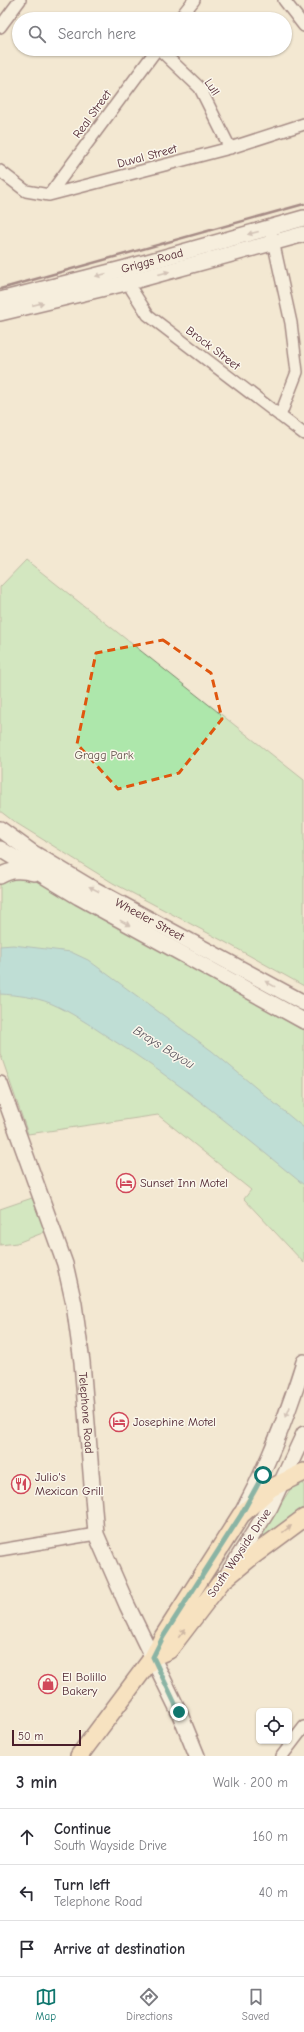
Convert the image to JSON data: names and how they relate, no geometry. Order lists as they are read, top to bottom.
{
  "streets": {
    "main road": [
      "Griggs Road",
      "Wheeler Street",
      "Telephone Road",
      "South Wayside Drive"
    ],
    "street": [
      "Lull",
      "Real Street",
      "Duval Street",
      "Brock Street"
    ]
  },
  "crossings": [
    ["Lull", "Duval Street"],
    ["Real Street", "Duval Street"],
    ["Griggs Road", "Brock Street"],
    ["Telephone Road", "South Wayside Drive"]
  ],
  "water": ["Brays Bayou"],
  "parks": ["Gragg Park"],
  "places": {
    "hotel": ["Sunset Inn Motel", "Josephine Motel"],
    "restaurant": ["Julio's Mexican Grill"],
    "shop": ["El Bolillo Bakery"]
  },
  "scale_bar": "50 m",
  "page": {
    "search": "Search here",
    "scale": "50 m",
    "heading": ["3 min", "Walk · 200 m"],
    "list": [
      ["Continue", "South Wayside Drive", "160 m"],
      ["Turn left", "Telephone Road", "40 m"],
      "Arrive at destination"
    ],
    "nav": ["Map", "Directions", "Saved"]
  }
}
